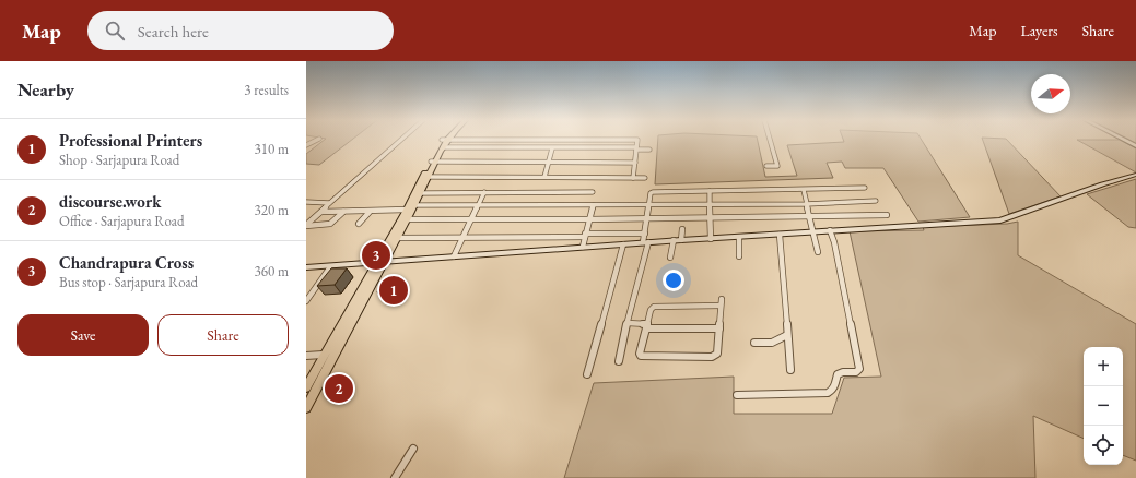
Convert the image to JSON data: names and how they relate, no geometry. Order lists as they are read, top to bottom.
{
  "north": "right",
  "page": {
    "header": "Map",
    "search": "Search here",
    "nav": ["Map", "Layers", "Share"],
    "heading": ["Nearby", "3 results"],
    "list": [
      {
        "mark": "1",
        "name": "Professional Printers",
        "note": "Shop · Sarjapura Road",
        "value": "310 m"
      },
      {
        "mark": "2",
        "name": "discourse.work",
        "note": "Office · Sarjapura Road",
        "value": "320 m"
      },
      {
        "mark": "3",
        "name": "Chandrapura Cross",
        "note": "Bus stop · Sarjapura Road",
        "value": "360 m"
      }
    ],
    "pins": ["3", "1", "2"],
    "buttons": ["Save", "Share"],
    "map_buttons": ["+", "−"]
  }
}
